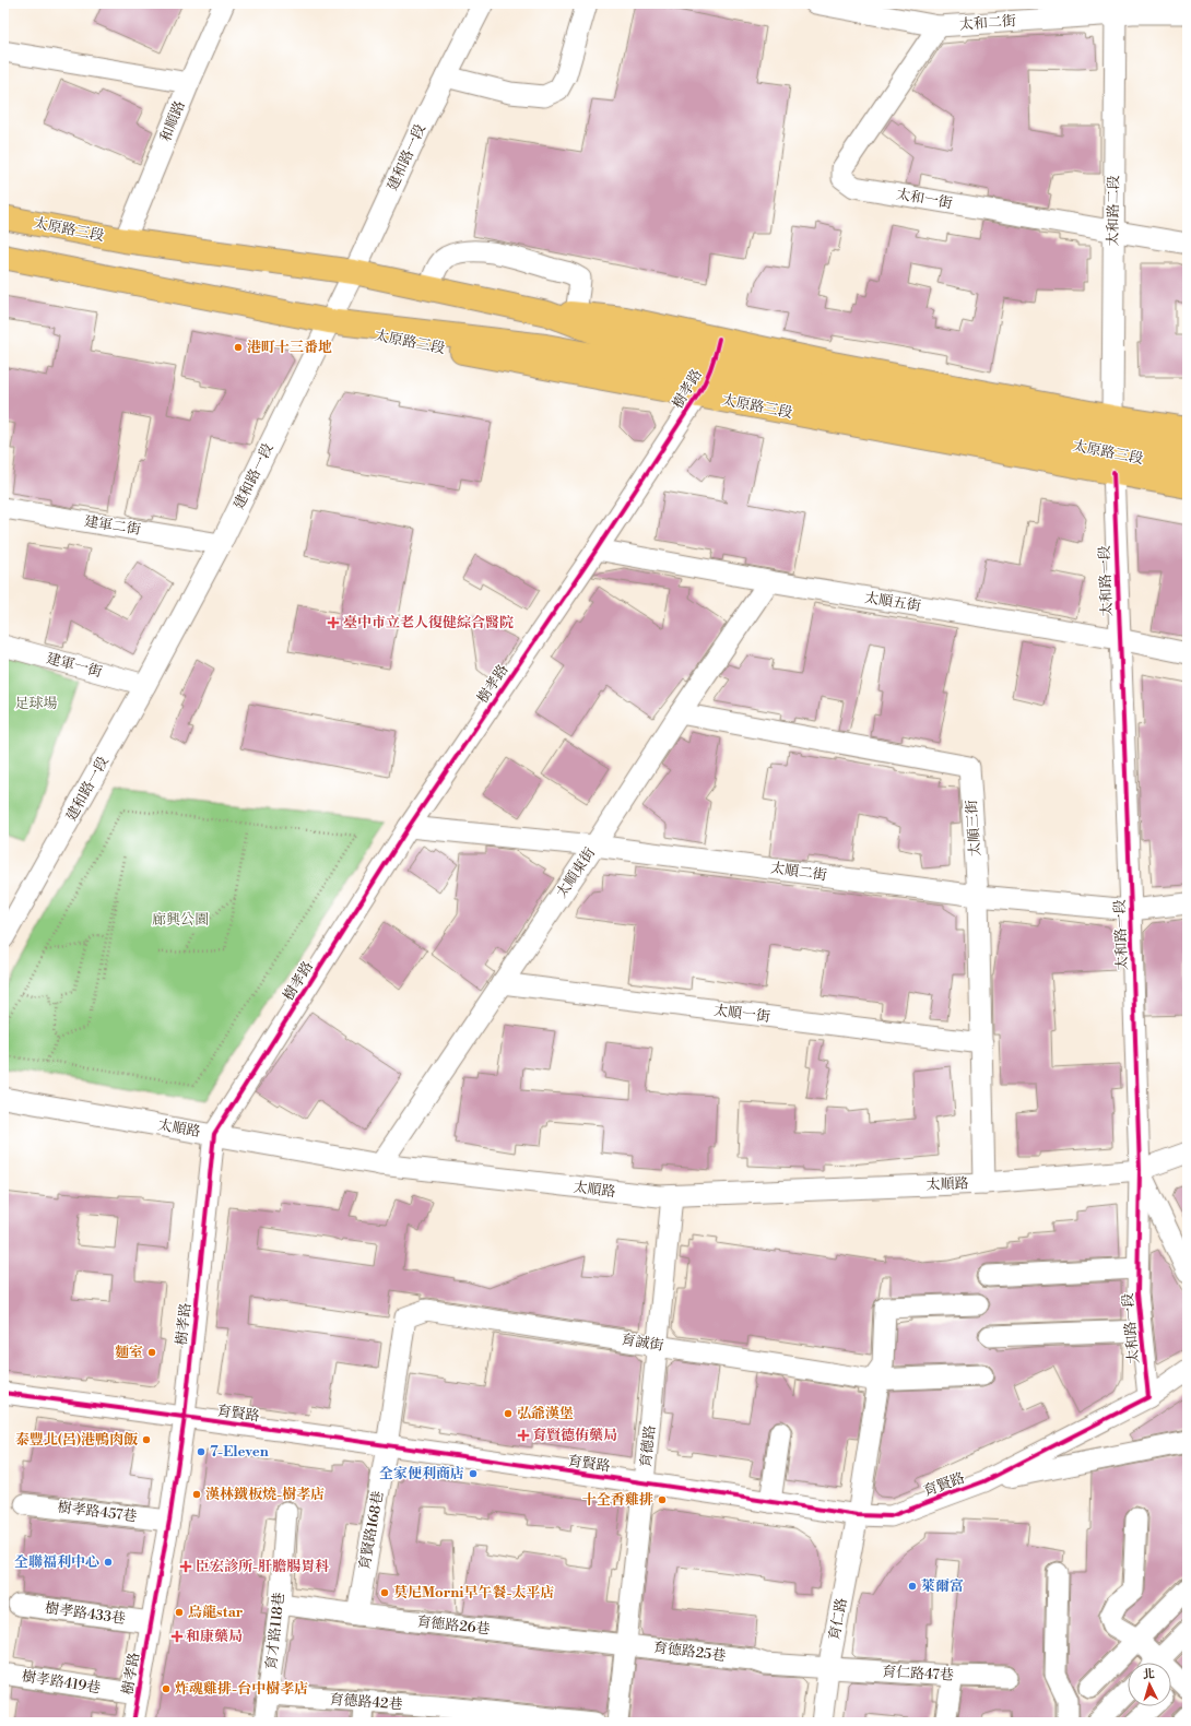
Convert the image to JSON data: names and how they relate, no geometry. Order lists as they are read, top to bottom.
{
  "streets": {
    "main road": ["太原路三段"],
    "street": [
      "太和二街",
      "和順路",
      "建和路一段",
      "太和一街",
      "太和路二段",
      "樹孝路",
      "建軍二街",
      "太和路一段",
      "太順五街",
      "建軍一街",
      "太順三街",
      "太順二街",
      "太順東街",
      "太順一街",
      "太順路",
      "育誠街",
      "育賢路",
      "育德路",
      "樹孝路457巷",
      "育賢路168巷",
      "樹孝路433巷",
      "育仁路",
      "育德路26巷",
      "育才路118巷",
      "育德路25巷",
      "育仁路47巷",
      "樹孝路419巷",
      "育德路42巷"
    ]
  },
  "crossings": [
    ["太和二街", "太和一街"],
    ["太和二街", "太和路二段"],
    ["和順路", "太原路三段"],
    ["建和路一段", "太原路三段"],
    ["建和路一段", "建軍二街"],
    ["建和路一段", "建軍一街"],
    ["太和一街", "太和路二段"],
    ["太和路二段", "太原路三段"],
    ["太原路三段", "樹孝路"],
    ["太原路三段", "太和路一段"],
    ["樹孝路", "太順五街"],
    ["樹孝路", "太順二街"],
    ["樹孝路", "太順路"],
    ["樹孝路", "育賢路"],
    ["樹孝路", "樹孝路457巷"],
    ["樹孝路", "樹孝路433巷"],
    ["樹孝路", "樹孝路419巷"],
    ["太和路一段", "太順五街"],
    ["太和路一段", "太順二街"],
    ["太和路一段", "太順路"],
    ["太和路一段", "育賢路"],
    ["太順五街", "太順東街"],
    ["太順三街", "太順二街"],
    ["太順三街", "太順東街"],
    ["太順三街", "太順一街"],
    ["太順三街", "太順路"],
    ["太順二街", "太順東街"],
    ["太順東街", "太順一街"],
    ["太順東街", "太順路"],
    ["太順路", "育德路"],
    ["育誠街", "育賢路"],
    ["育誠街", "育德路"],
    ["育誠街", "育賢路168巷"],
    ["育賢路", "育德路"],
    ["育賢路", "育賢路168巷"],
    ["育賢路", "育仁路"],
    ["育德路", "育德路26巷"],
    ["育德路", "育德路25巷"],
    ["育賢路168巷", "育德路26巷"],
    ["育仁路", "育德路25巷"],
    ["育仁路", "育仁路47巷"],
    ["育德路26巷", "育才路118巷"],
    ["育德路26巷", "育德路25巷"],
    ["育才路118巷", "育德路42巷"],
    ["育德路25巷", "育仁路47巷"]
  ],
  "parks": ["足球場", "廊興公園"],
  "places": {
    "other": [
      "港町十三番地",
      "麵室",
      "弘爺漢堡",
      "泰豐北(呂)港鴨肉飯",
      "7-Eleven",
      "全家便利商店",
      "漢林鐵板燒-樹孝店",
      "十全香雞排",
      "全聯福利中心",
      "萊爾富",
      "莫尼Morni早午餐-太平店",
      "烏龍star",
      "炸魂雞排-台中樹孝店"
    ],
    "health": [
      "臺中市立老人復健綜合醫院",
      "育賢德侑藥局",
      "臣宏診所-肝膽腸胃科",
      "和康藥局"
    ]
  },
  "north": "top"
}
